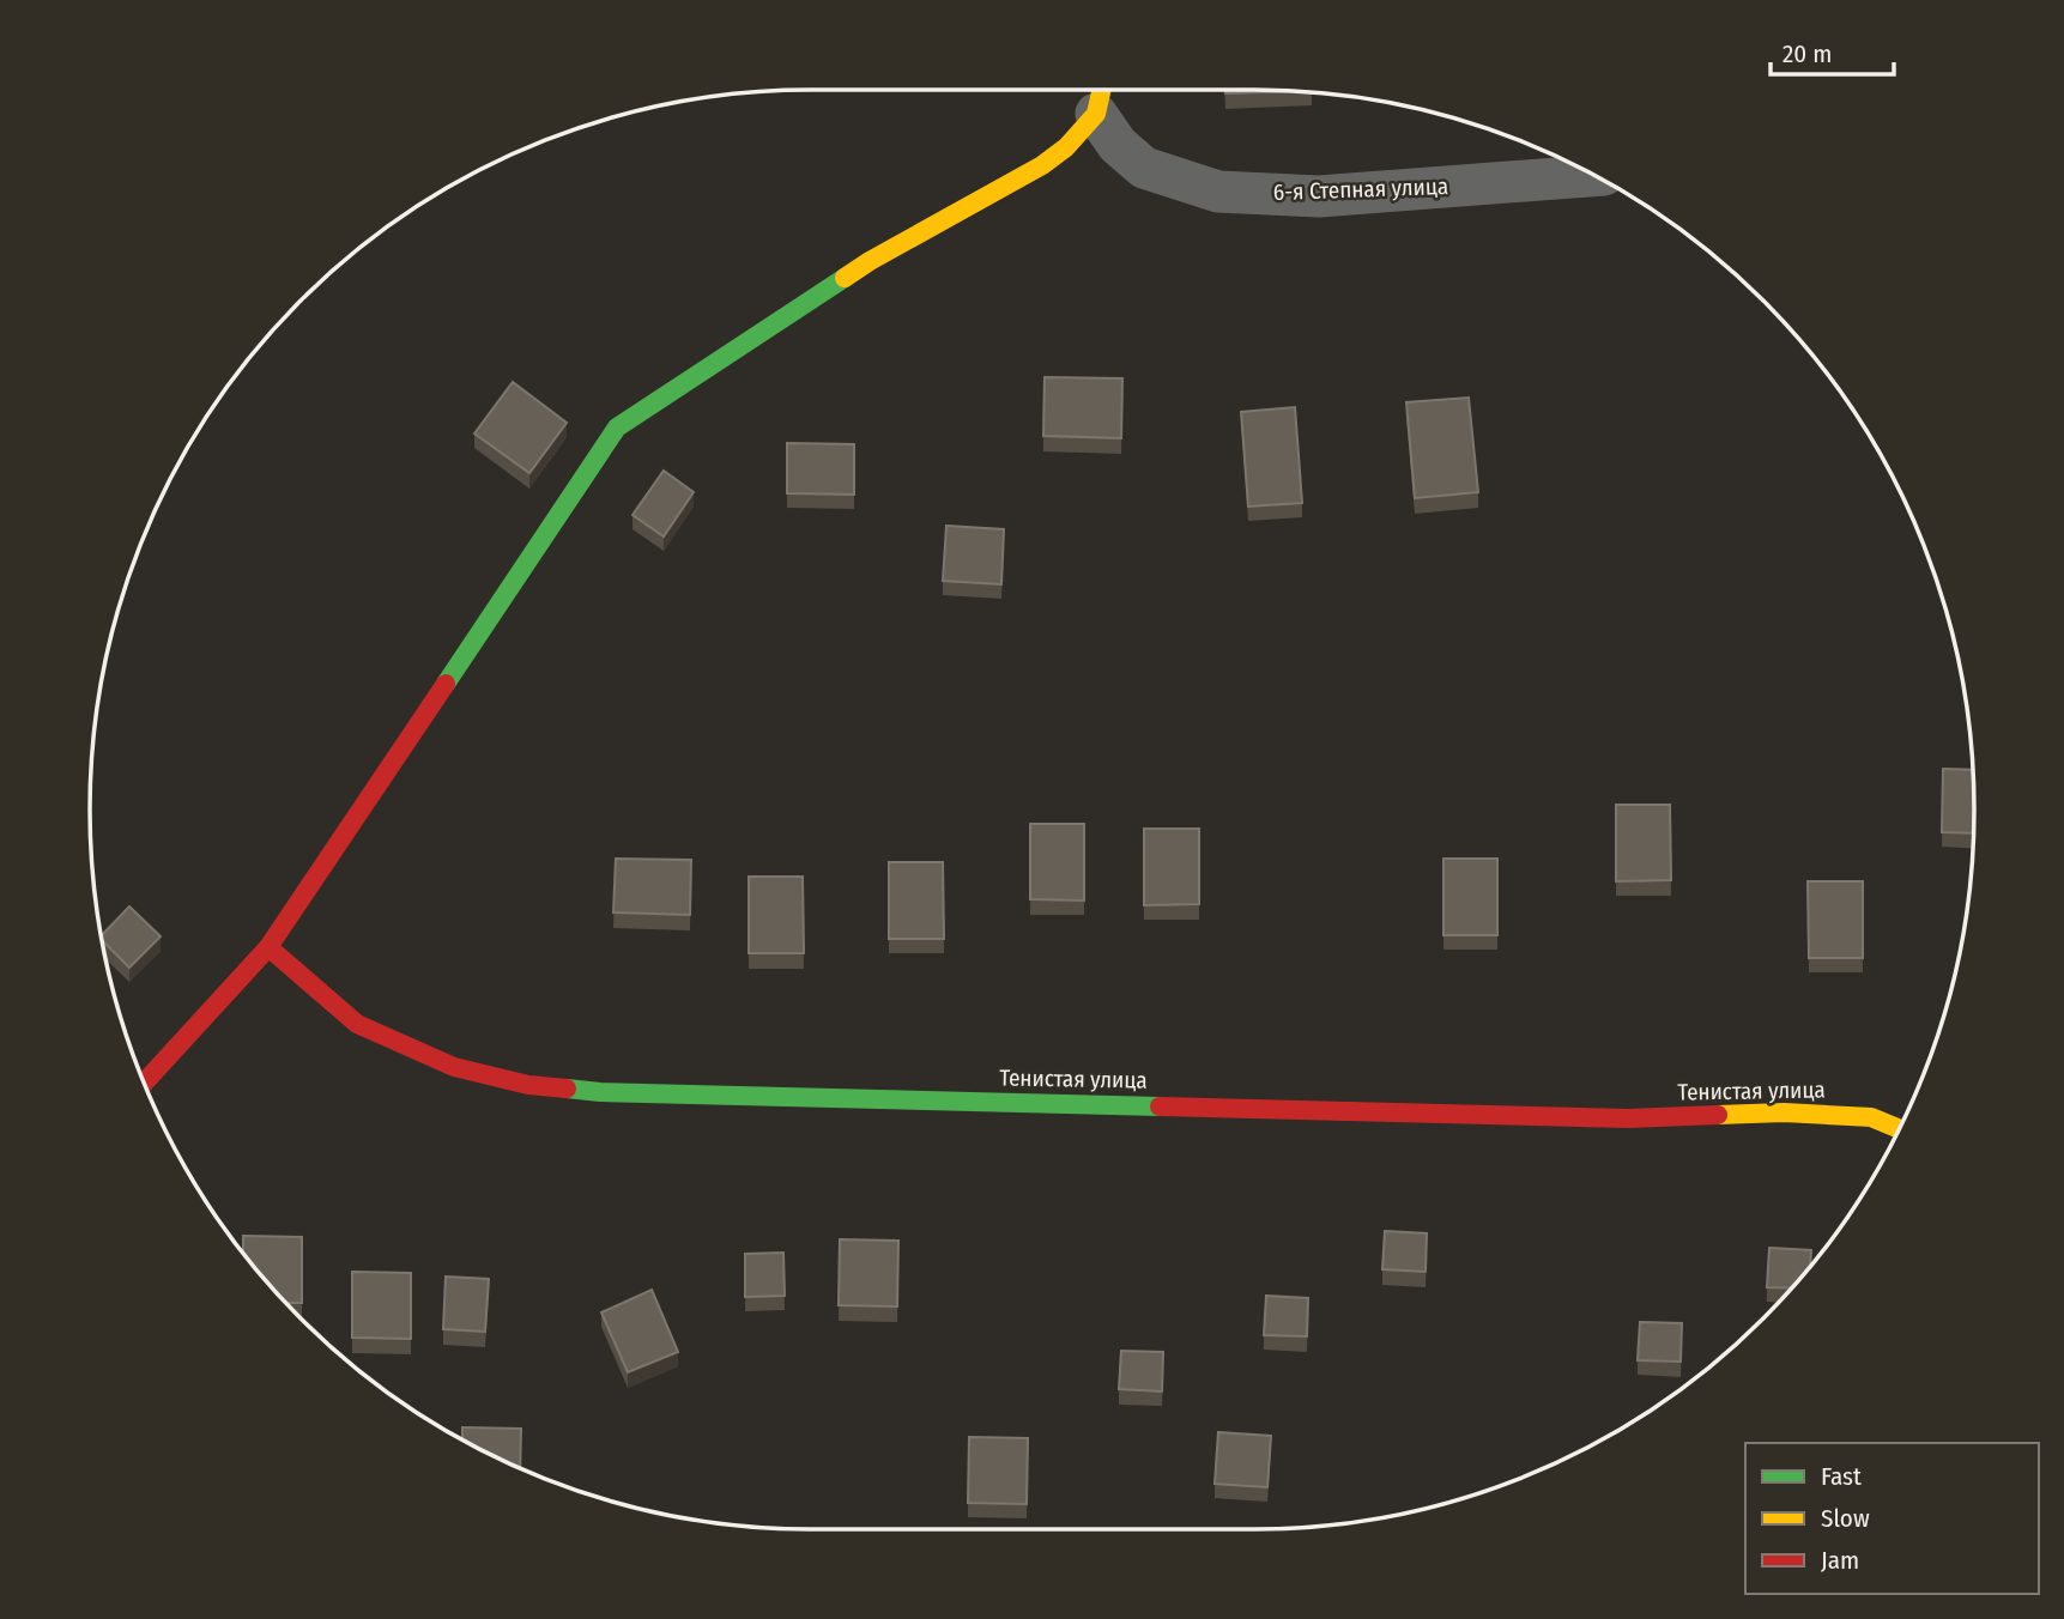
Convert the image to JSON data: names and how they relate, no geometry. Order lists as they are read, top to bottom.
{
  "streets": {
    "street": ["6-я Степная улица", "Тенистая улица"]
  },
  "legend": ["Fast", "Slow", "Jam"],
  "scale_bar": "20 m"
}
